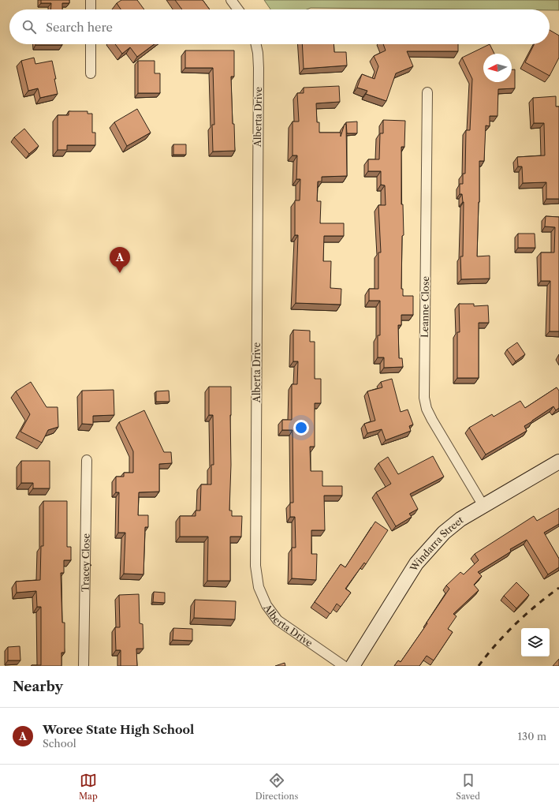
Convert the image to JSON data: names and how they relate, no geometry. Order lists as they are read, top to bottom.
{
  "streets": {
    "street": [
      "Alberta Drive",
      "Leanne Close",
      "Windarra Street",
      "Tracey Close"
    ]
  },
  "crossings": [
    ["Leanne Close", "Windarra Street"]
  ],
  "north": "left",
  "page": {
    "search": "Search here",
    "pins": "A",
    "heading": "Nearby",
    "list": [
      {
        "mark": "A",
        "name": "Woree State High School",
        "note": "School",
        "value": "130 m"
      }
    ],
    "nav": ["Map", "Directions", "Saved"]
  }
}
